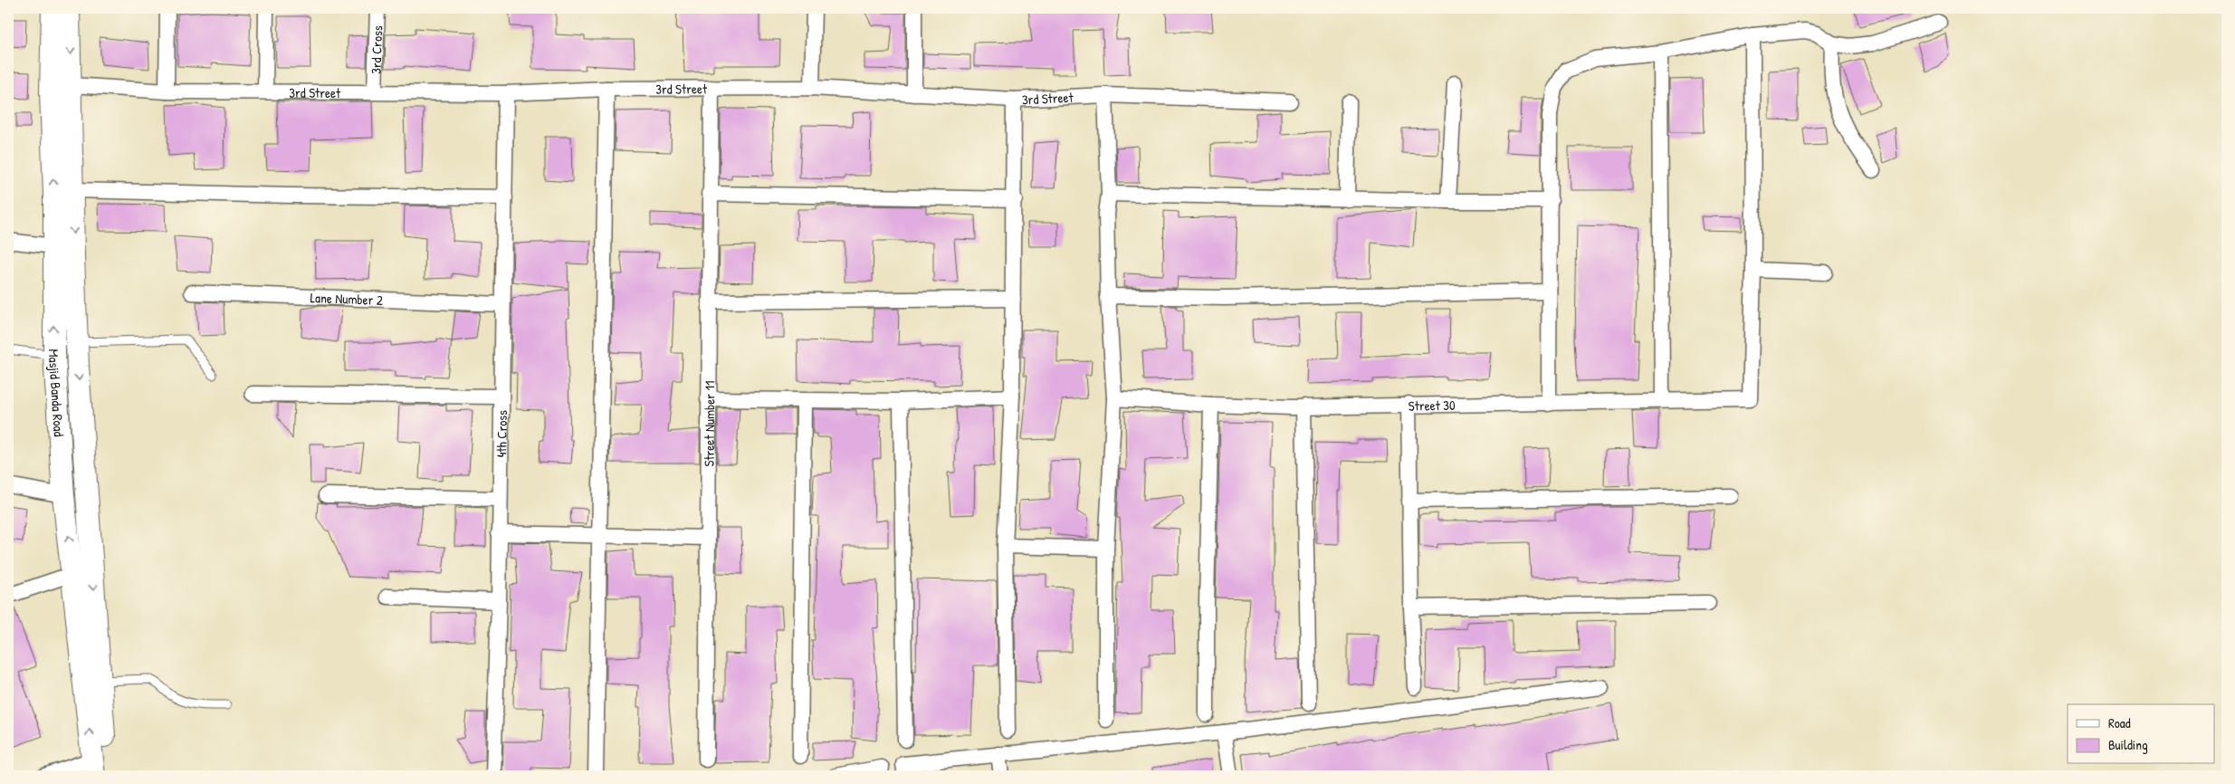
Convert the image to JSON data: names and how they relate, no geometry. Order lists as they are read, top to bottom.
{
  "streets": {
    "main road": ["Masjid Banda Road"],
    "street": [
      "3rd Cross",
      "3rd Street",
      "Lane Number 2",
      "Street 30",
      "Street Number 11",
      "4th Cross"
    ]
  },
  "crossings": [
    ["3rd Cross", "3rd Street"],
    ["3rd Street", "Masjid Banda Road"],
    ["3rd Street", "Street Number 11"],
    ["3rd Street", "4th Cross"],
    ["Lane Number 2", "4th Cross"]
  ],
  "legend": ["Road", "Building"]
}
